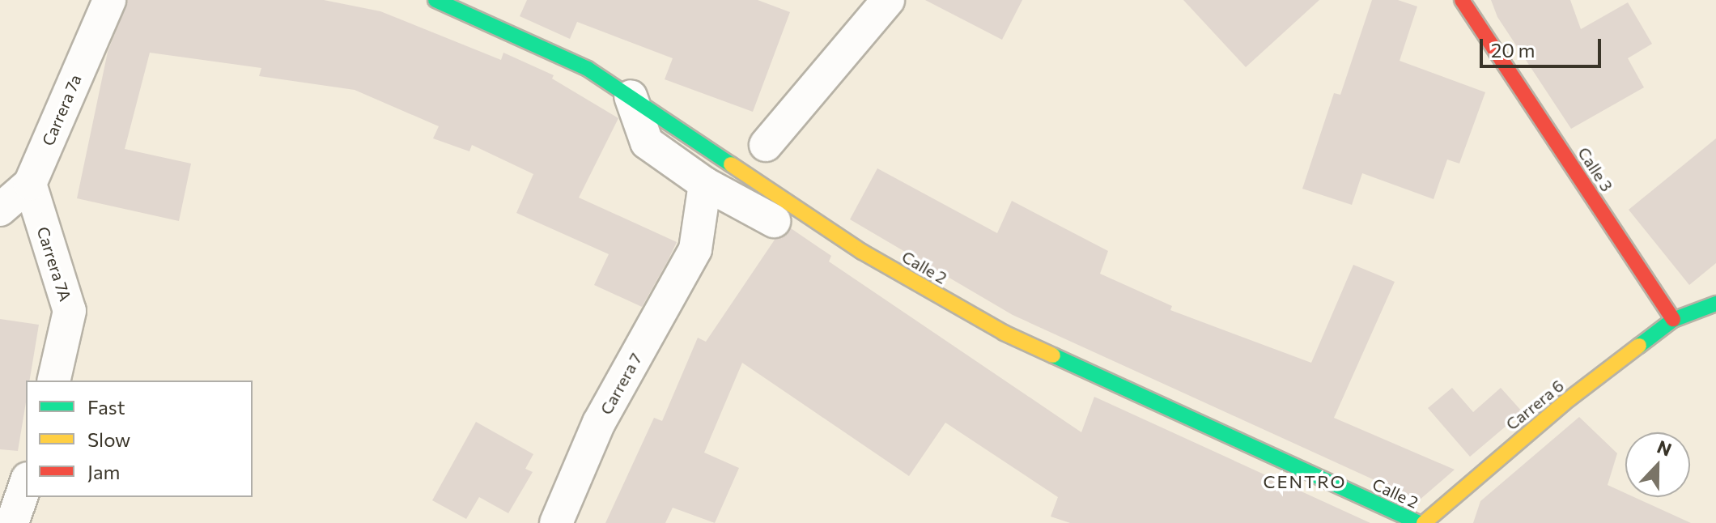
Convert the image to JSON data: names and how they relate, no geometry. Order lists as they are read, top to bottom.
{
  "streets": {
    "street": [
      "Carrera 7a",
      "Calle 3",
      "Carrera 7A",
      "Calle 2",
      "Carrera 7",
      "Carrera 6"
    ]
  },
  "crossings": [
    ["Carrera 7a", "Carrera 7A"],
    ["Calle 3", "Carrera 6"],
    ["Calle 2", "Carrera 6"]
  ],
  "districts": ["CENTRO"],
  "legend": ["Fast", "Slow", "Jam"],
  "scale_bar": "20 m",
  "north": "top"
}
